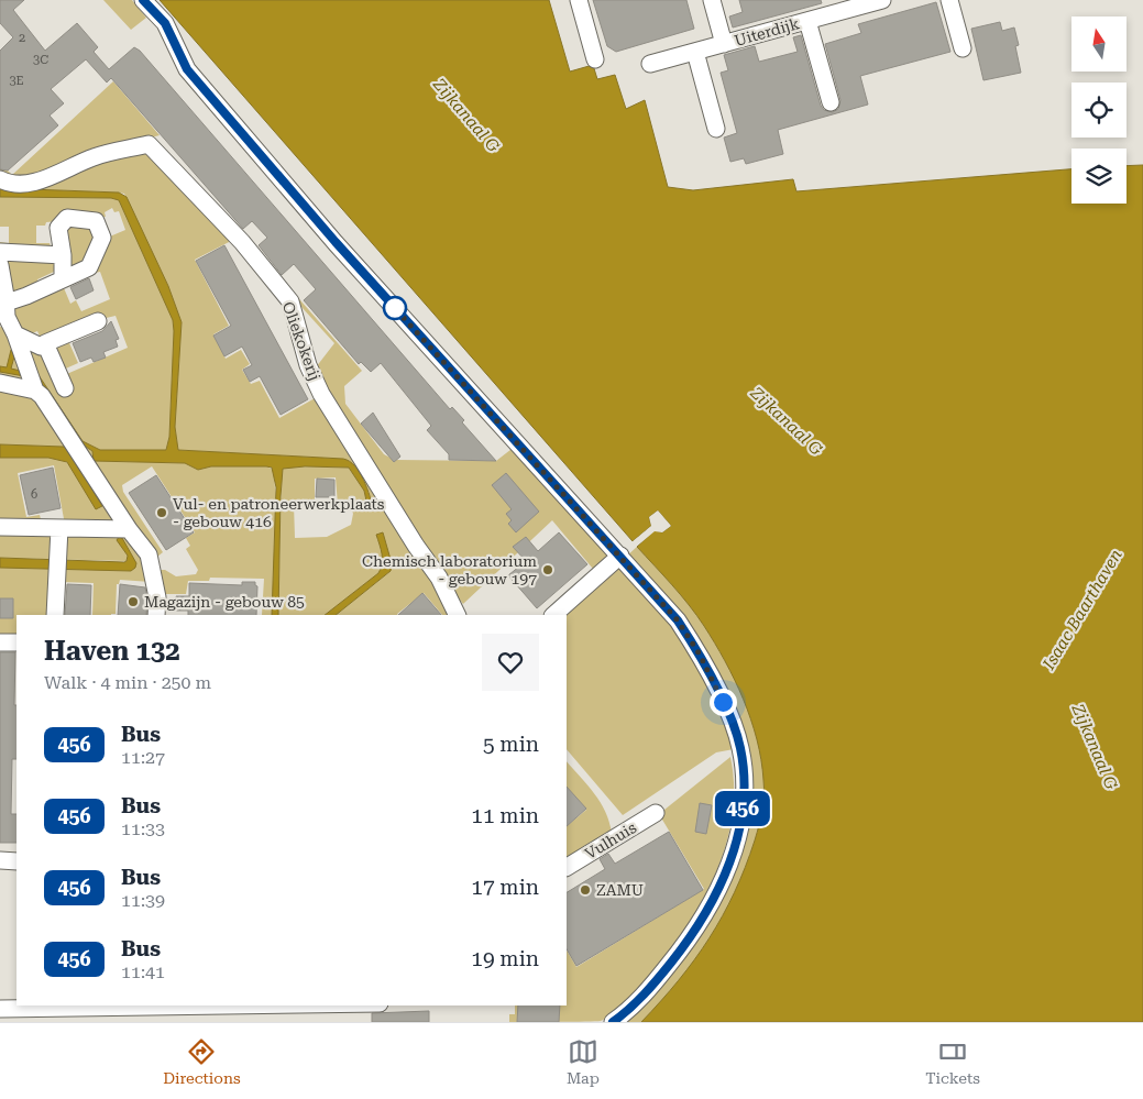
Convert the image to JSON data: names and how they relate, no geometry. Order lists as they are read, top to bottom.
{
  "streets": {
    "street": ["Uiterdijk", "Oliekokerij", "Vulhuis"]
  },
  "water": ["Zijkanaal G", "Isaac Baarthaven"],
  "places": [
    "Vul- en patroneerwerkplaats - gebouw 416",
    "Chemisch laboratorium - gebouw 197",
    "Magazijn - gebouw 85",
    "ZAMU"
  ],
  "lines": ["bus line 456"],
  "house_numbers": [
    "2",
    "3C",
    "3E",
    "6"
  ],
  "north": "top",
  "page": {
    "on_map": "456",
    "heading": ["Haven 132", "Walk · 4 min · 250 m"],
    "list": [
      {
        "mark": "456",
        "name": "Bus",
        "note": "11:27",
        "value": "5 min"
      },
      {
        "mark": "456",
        "name": "Bus",
        "note": "11:33",
        "value": "11 min"
      },
      {
        "mark": "456",
        "name": "Bus",
        "note": "11:39",
        "value": "17 min"
      },
      {
        "mark": "456",
        "name": "Bus",
        "note": "11:41",
        "value": "19 min"
      }
    ],
    "tabs": ["Directions", "Map", "Tickets"]
  }
}
